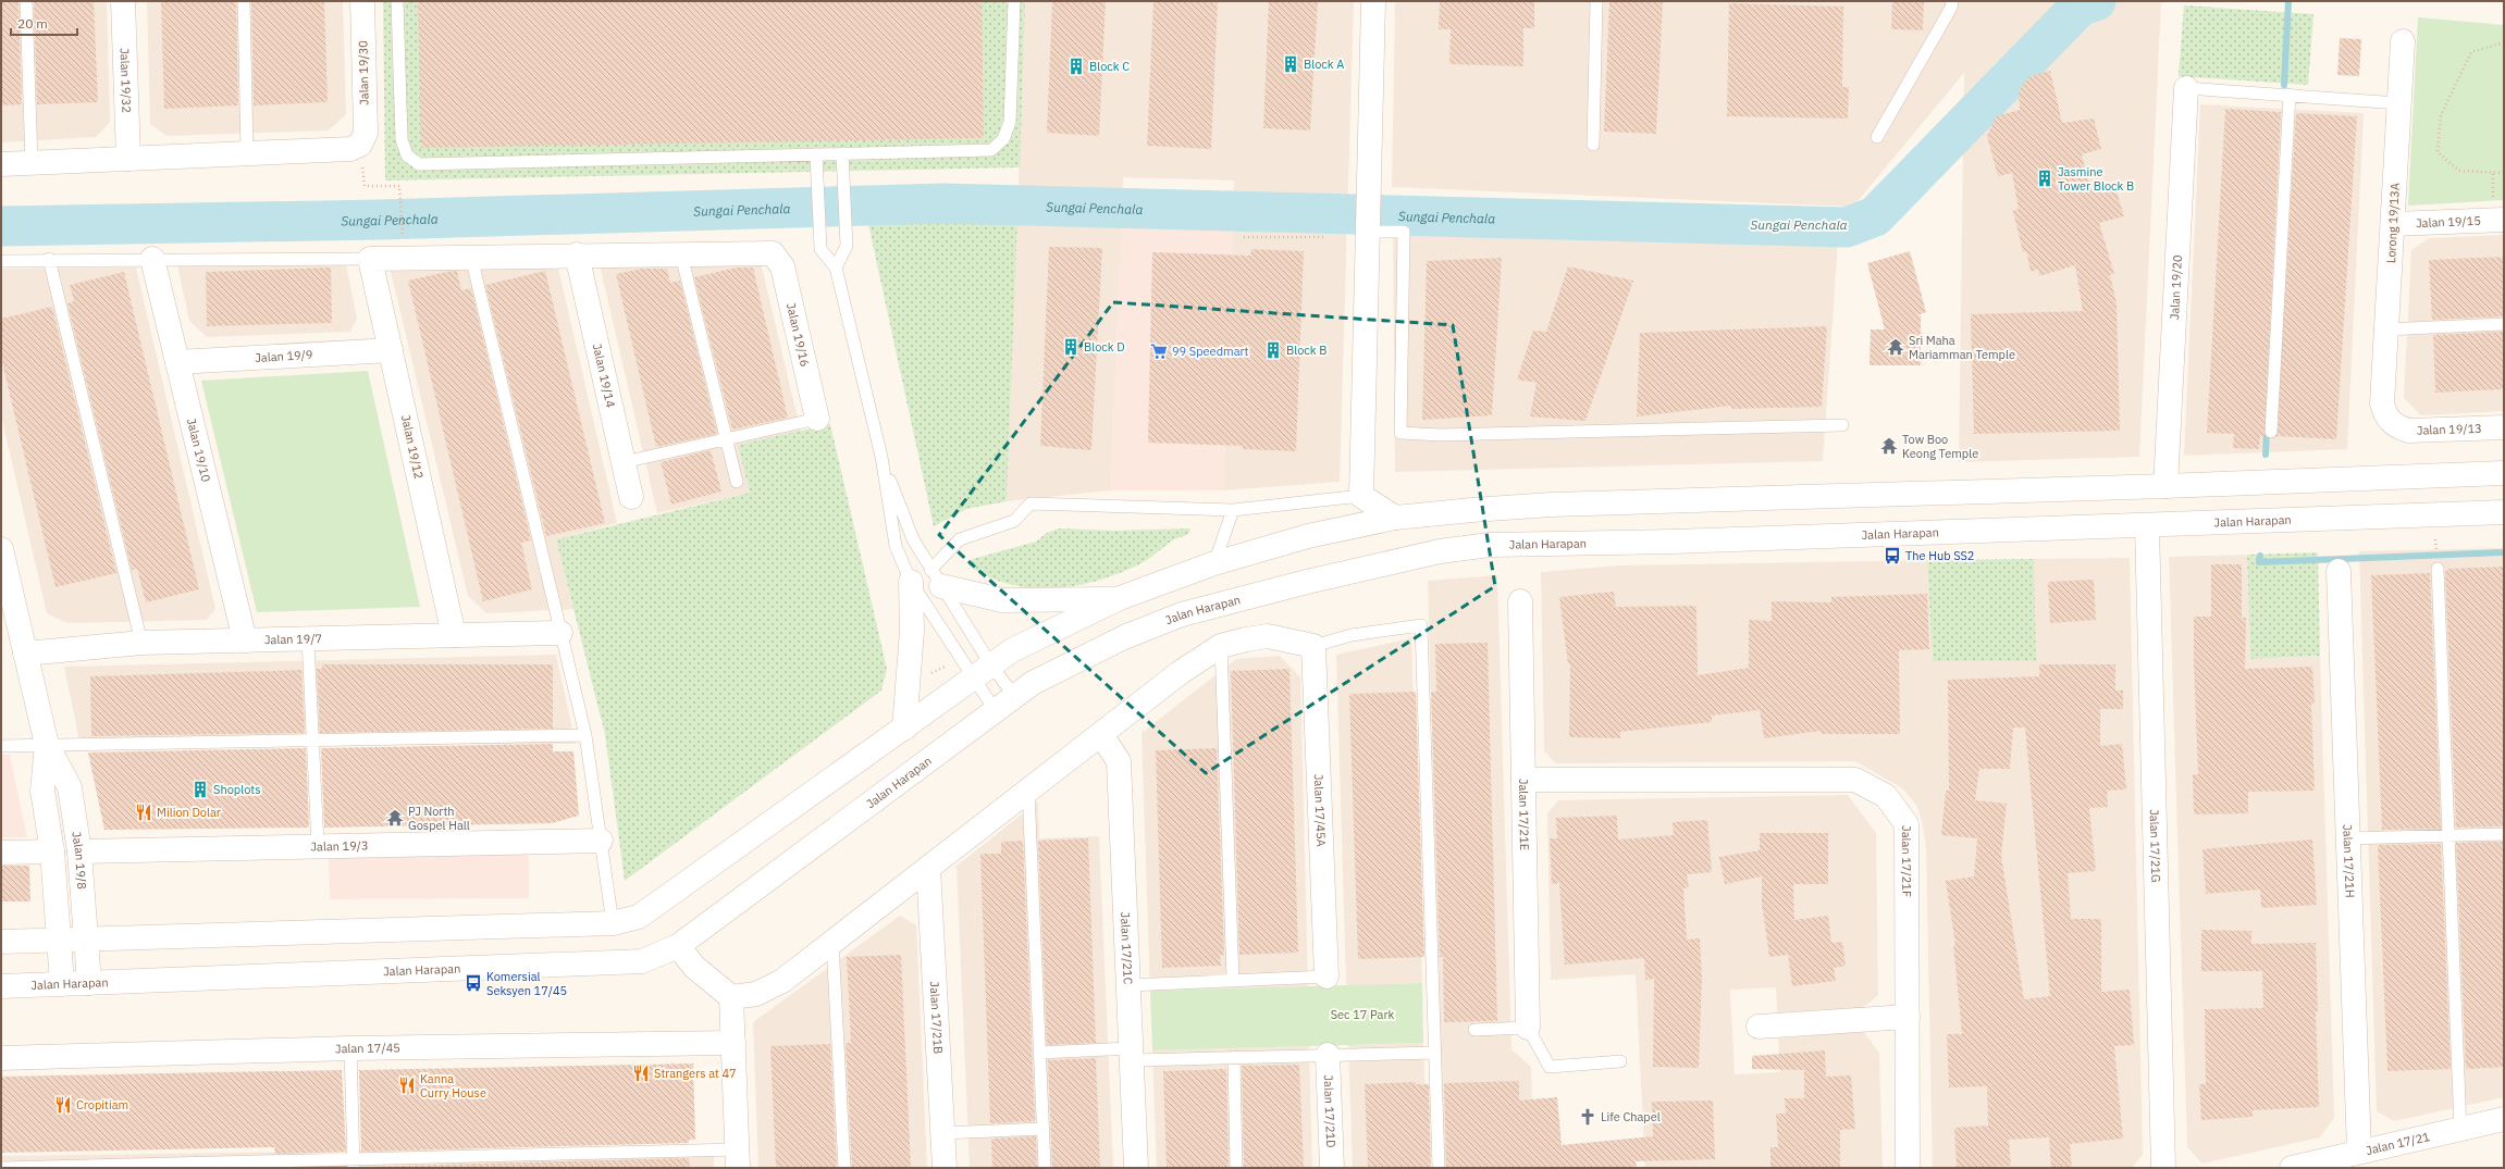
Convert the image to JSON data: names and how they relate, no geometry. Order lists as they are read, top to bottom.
{
  "streets": {
    "street": [
      "Jalan 19/30",
      "Jalan 19/32",
      "Jalan 19/15",
      "Lorong 19/13A",
      "Jalan 19/20",
      "Jalan 19/16",
      "Jalan 19/9",
      "Jalan 19/14",
      "Jalan 19/13",
      "Jalan 19/12",
      "Jalan 19/10",
      "Jalan Harapan",
      "Jalan 19/7",
      "Jalan 17/45A",
      "Jalan 17/21E",
      "Jalan 19/3",
      "Jalan 17/21G",
      "Jalan 19/8",
      "Jalan 17/21F",
      "Jalan 17/21H",
      "Jalan 17/21C",
      "Jalan 17/21B",
      "Jalan 17/45",
      "Jalan 17/21D",
      "Jalan 17/21"
    ]
  },
  "crossings": [
    ["Jalan 19/15", "Lorong 19/13A"],
    ["Lorong 19/13A", "Jalan 19/13"],
    ["Jalan 19/9", "Jalan 19/12"],
    ["Jalan 19/9", "Jalan 19/10"],
    ["Jalan 19/12", "Jalan 19/7"],
    ["Jalan 19/10", "Jalan 19/7"],
    ["Jalan Harapan", "Jalan 17/21G"],
    ["Jalan Harapan", "Jalan 19/8"],
    ["Jalan 19/7", "Jalan 19/8"],
    ["Jalan 17/21E", "Jalan 17/21F"],
    ["Jalan 19/3", "Jalan 19/8"],
    ["Jalan 17/21H", "Jalan 17/21"]
  ],
  "water": ["Sungai Penchala"],
  "parks": ["Sec 17 Park"],
  "places": {
    "building": [
      "Block A",
      "Block C",
      "Jasmine Tower Block B",
      "Block D",
      "Block B",
      "Shoplots"
    ],
    "temple": ["Sri Maha Mariamman Temple", "Tow Boo Keong Temple", "PJ North Gospel Hall"],
    "supermarket": ["99 Speedmart"],
    "bus stop": ["The Hub SS2", "Komersial Seksyen 17/45"],
    "restaurant": [
      "Milion Dolar",
      "Strangers at 47",
      "Kanna Curry House",
      "Cropitiam"
    ],
    "church": ["Life Chapel"]
  },
  "scale_bar": "20 m"
}
